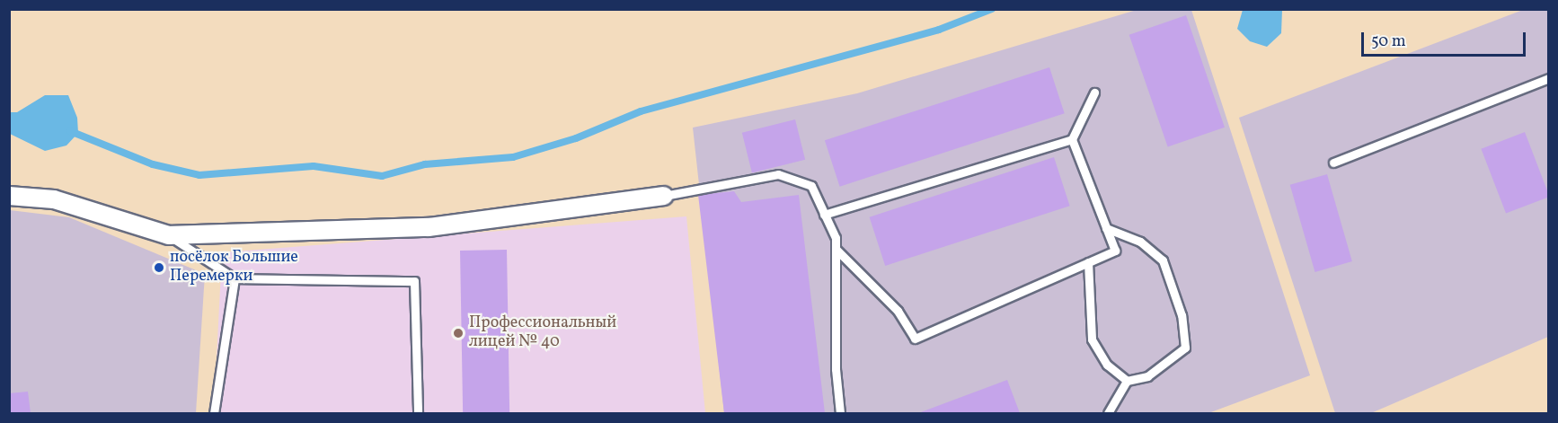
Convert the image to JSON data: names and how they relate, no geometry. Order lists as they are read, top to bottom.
{
  "places": ["посёлок Большие Перемерки", "Профессиональный лицей № 40"],
  "scale_bar": "50 m"
}
